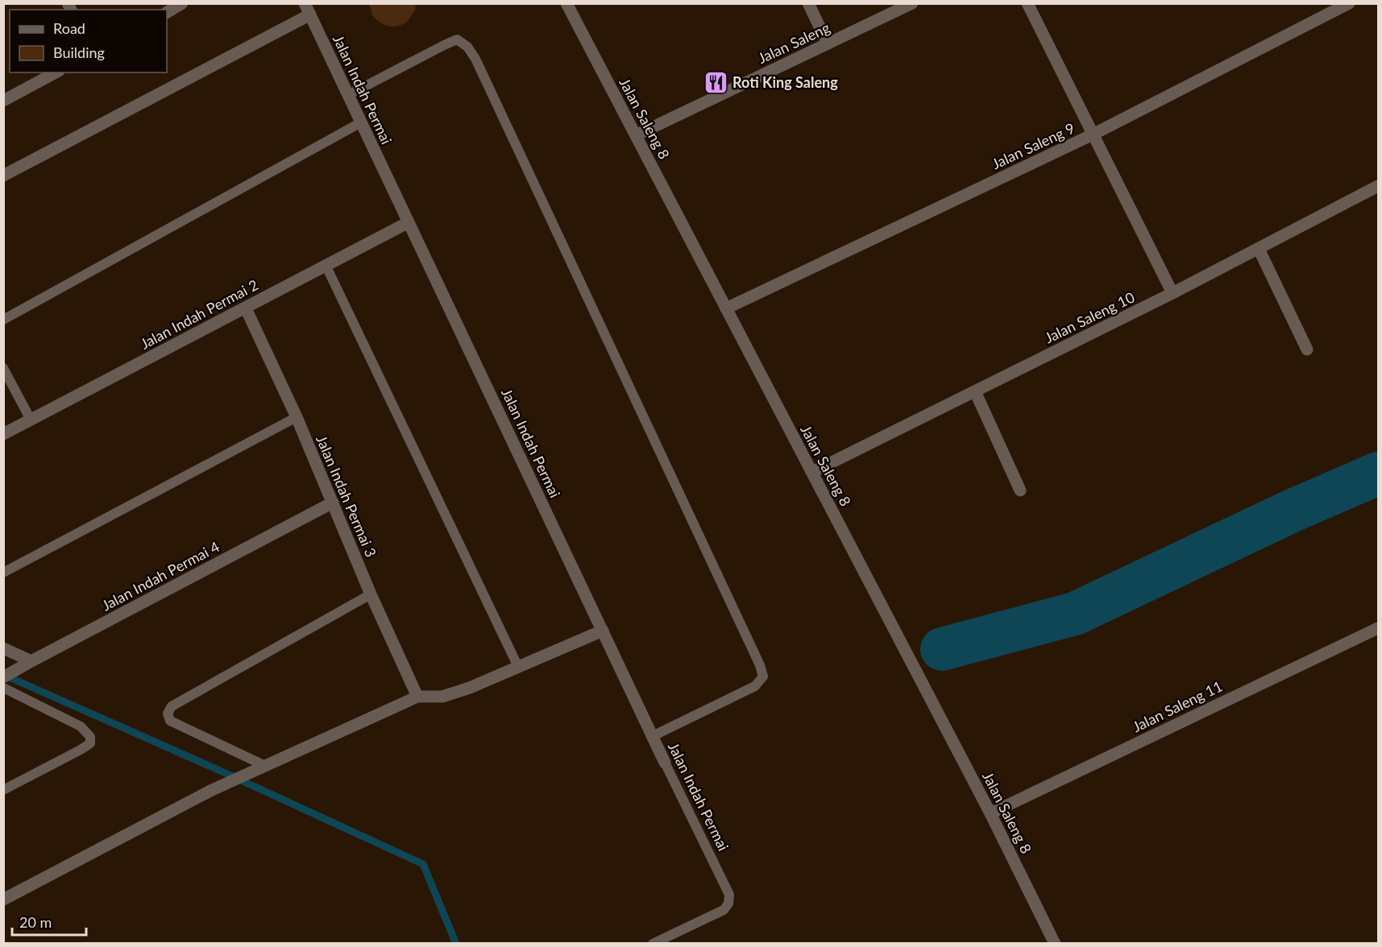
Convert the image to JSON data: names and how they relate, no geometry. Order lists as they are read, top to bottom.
{
  "streets": {
    "street": [
      "Jalan Saleng",
      "Jalan Indah Permai",
      "Jalan Saleng 8",
      "Jalan Saleng 9",
      "Jalan Indah Permai 2",
      "Jalan Saleng 10",
      "Jalan Indah Permai 3",
      "Jalan Indah Permai 4",
      "Jalan Saleng 11"
    ]
  },
  "crossings": [
    ["Jalan Saleng", "Jalan Saleng 8"],
    ["Jalan Indah Permai", "Jalan Indah Permai 2"],
    ["Jalan Saleng 8", "Jalan Saleng 9"],
    ["Jalan Saleng 8", "Jalan Saleng 10"],
    ["Jalan Saleng 8", "Jalan Saleng 11"],
    ["Jalan Indah Permai 2", "Jalan Indah Permai 3"],
    ["Jalan Indah Permai 3", "Jalan Indah Permai 4"]
  ],
  "places": {
    "restaurant": ["Roti King Saleng"]
  },
  "legend": ["Road", "Building"],
  "scale_bar": "20 m"
}
